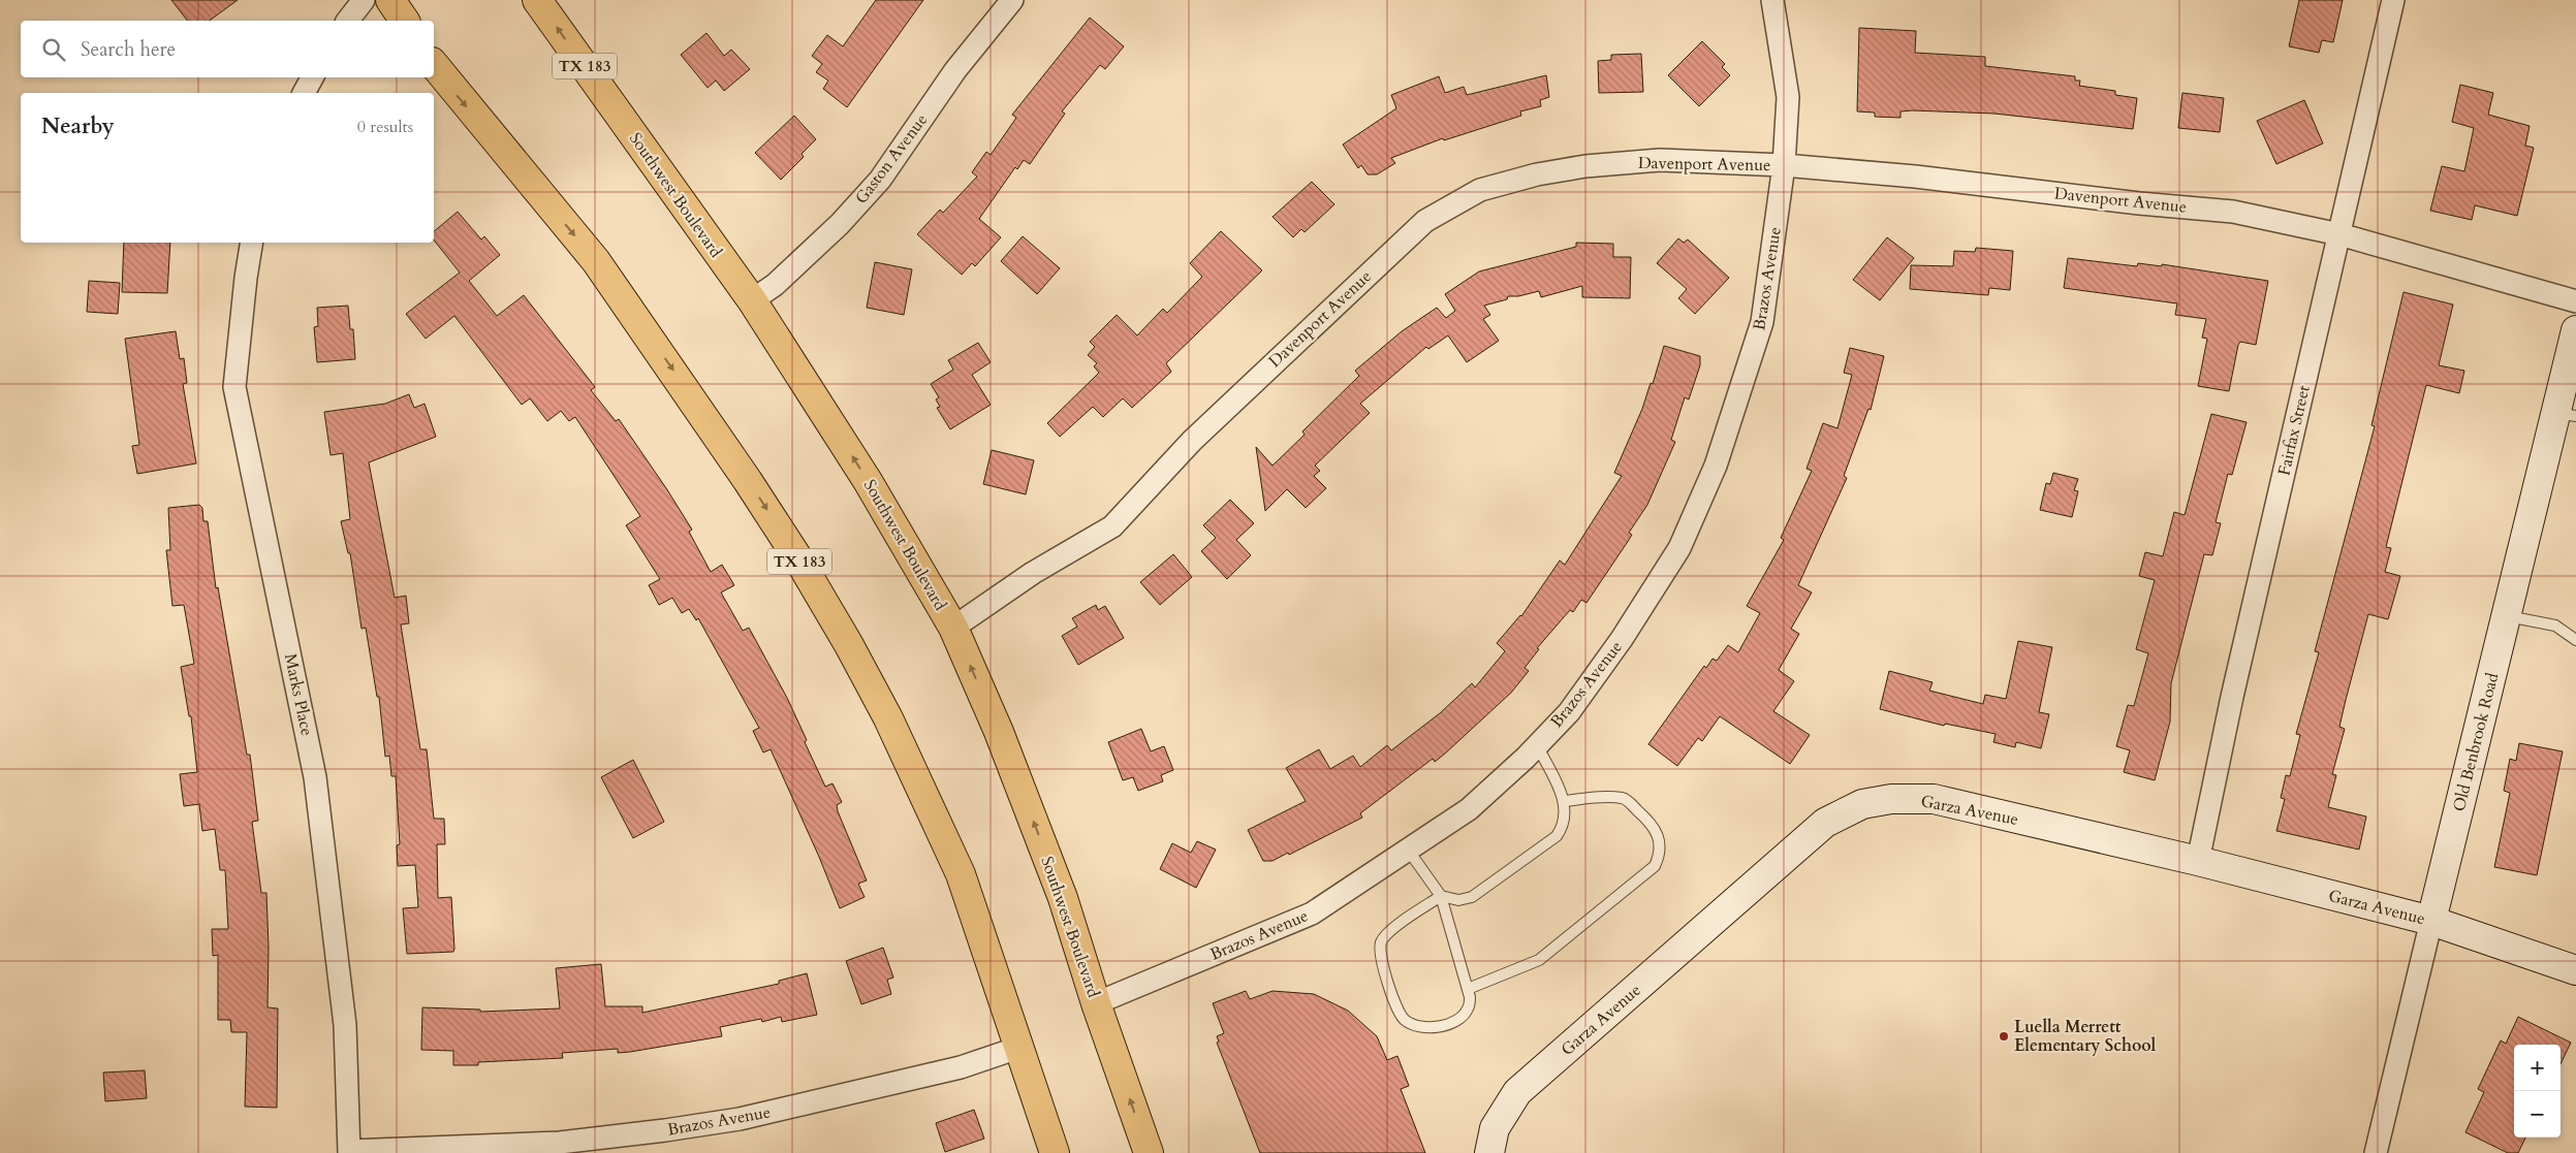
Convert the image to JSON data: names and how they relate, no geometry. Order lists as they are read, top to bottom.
{
  "streets": {
    "main road": ["TX 183", "Southwest Boulevard"],
    "street": [
      "Gaston Avenue",
      "Davenport Avenue",
      "Brazos Avenue",
      "Fairfax Street",
      "Marks Place",
      "Old Benbrook Road",
      "Garza Avenue"
    ]
  },
  "crossings": [
    ["TX 183", "Brazos Avenue"],
    ["Gaston Avenue", "Southwest Boulevard"],
    ["Davenport Avenue", "Southwest Boulevard"],
    ["Davenport Avenue", "Brazos Avenue"],
    ["Davenport Avenue", "Fairfax Street"],
    ["Southwest Boulevard", "Brazos Avenue"],
    ["Brazos Avenue", "Marks Place"],
    ["Fairfax Street", "Garza Avenue"],
    ["Old Benbrook Road", "Garza Avenue"]
  ],
  "places": ["Luella Merrett Elementary School"],
  "page": {
    "search": "Search here",
    "heading": ["Nearby", "0 results"],
    "map_buttons": ["+", "−"]
  }
}
